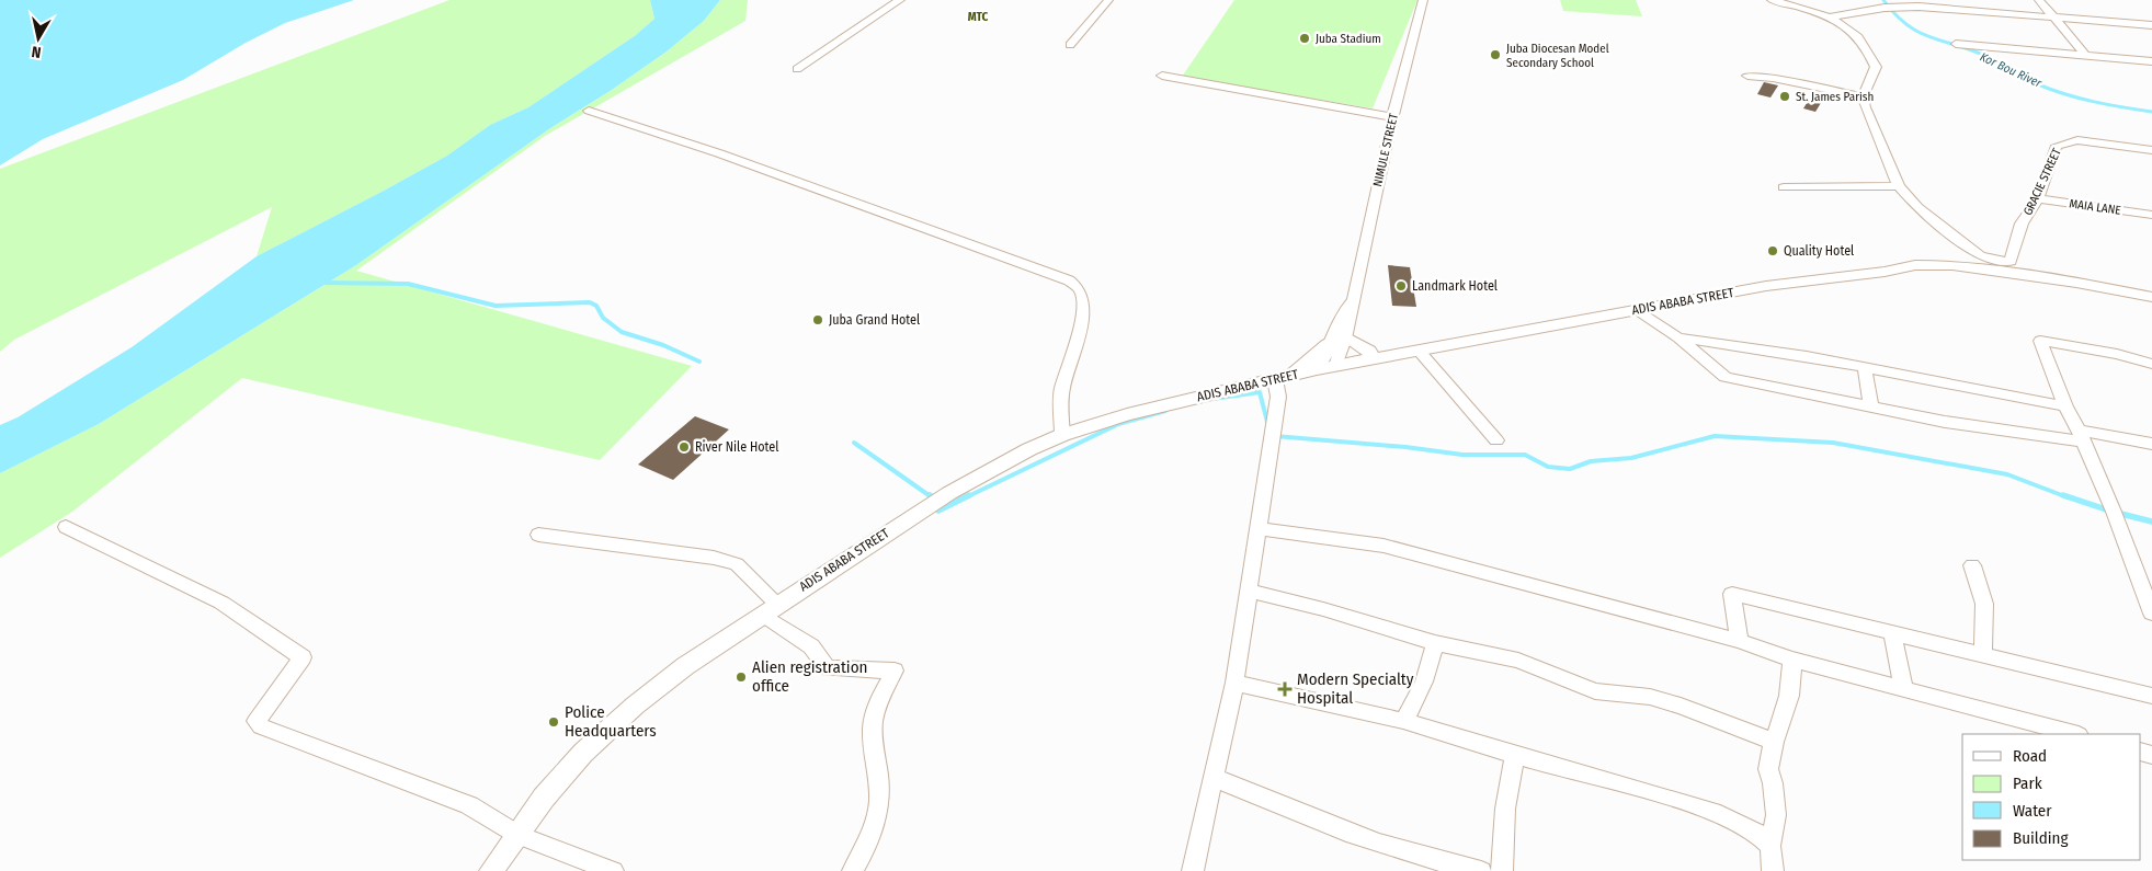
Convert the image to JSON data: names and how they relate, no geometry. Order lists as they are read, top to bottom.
{
  "streets": {
    "street": [
      "NIMULE STREET",
      "GRACIE STREET",
      "MAIA LANE",
      "ADIS ABABA STREET"
    ]
  },
  "crossings": [
    ["NIMULE STREET", "ADIS ABABA STREET"],
    ["GRACIE STREET", "MAIA LANE"],
    ["GRACIE STREET", "ADIS ABABA STREET"]
  ],
  "districts": ["MTC"],
  "water": ["Kor Bou River"],
  "places": {
    "other": [
      "Juba Stadium",
      "Juba Diocesan Model Secondary School",
      "St. James Parish",
      "Quality Hotel",
      "Landmark Hotel",
      "Juba Grand Hotel",
      "River Nile Hotel",
      "Alien registration office",
      "Police Headquarters"
    ],
    "health": ["Modern Specialty Hospital"]
  },
  "legend": [
    "Road",
    "Park",
    "Water",
    "Building"
  ],
  "north": "bottom"
}
